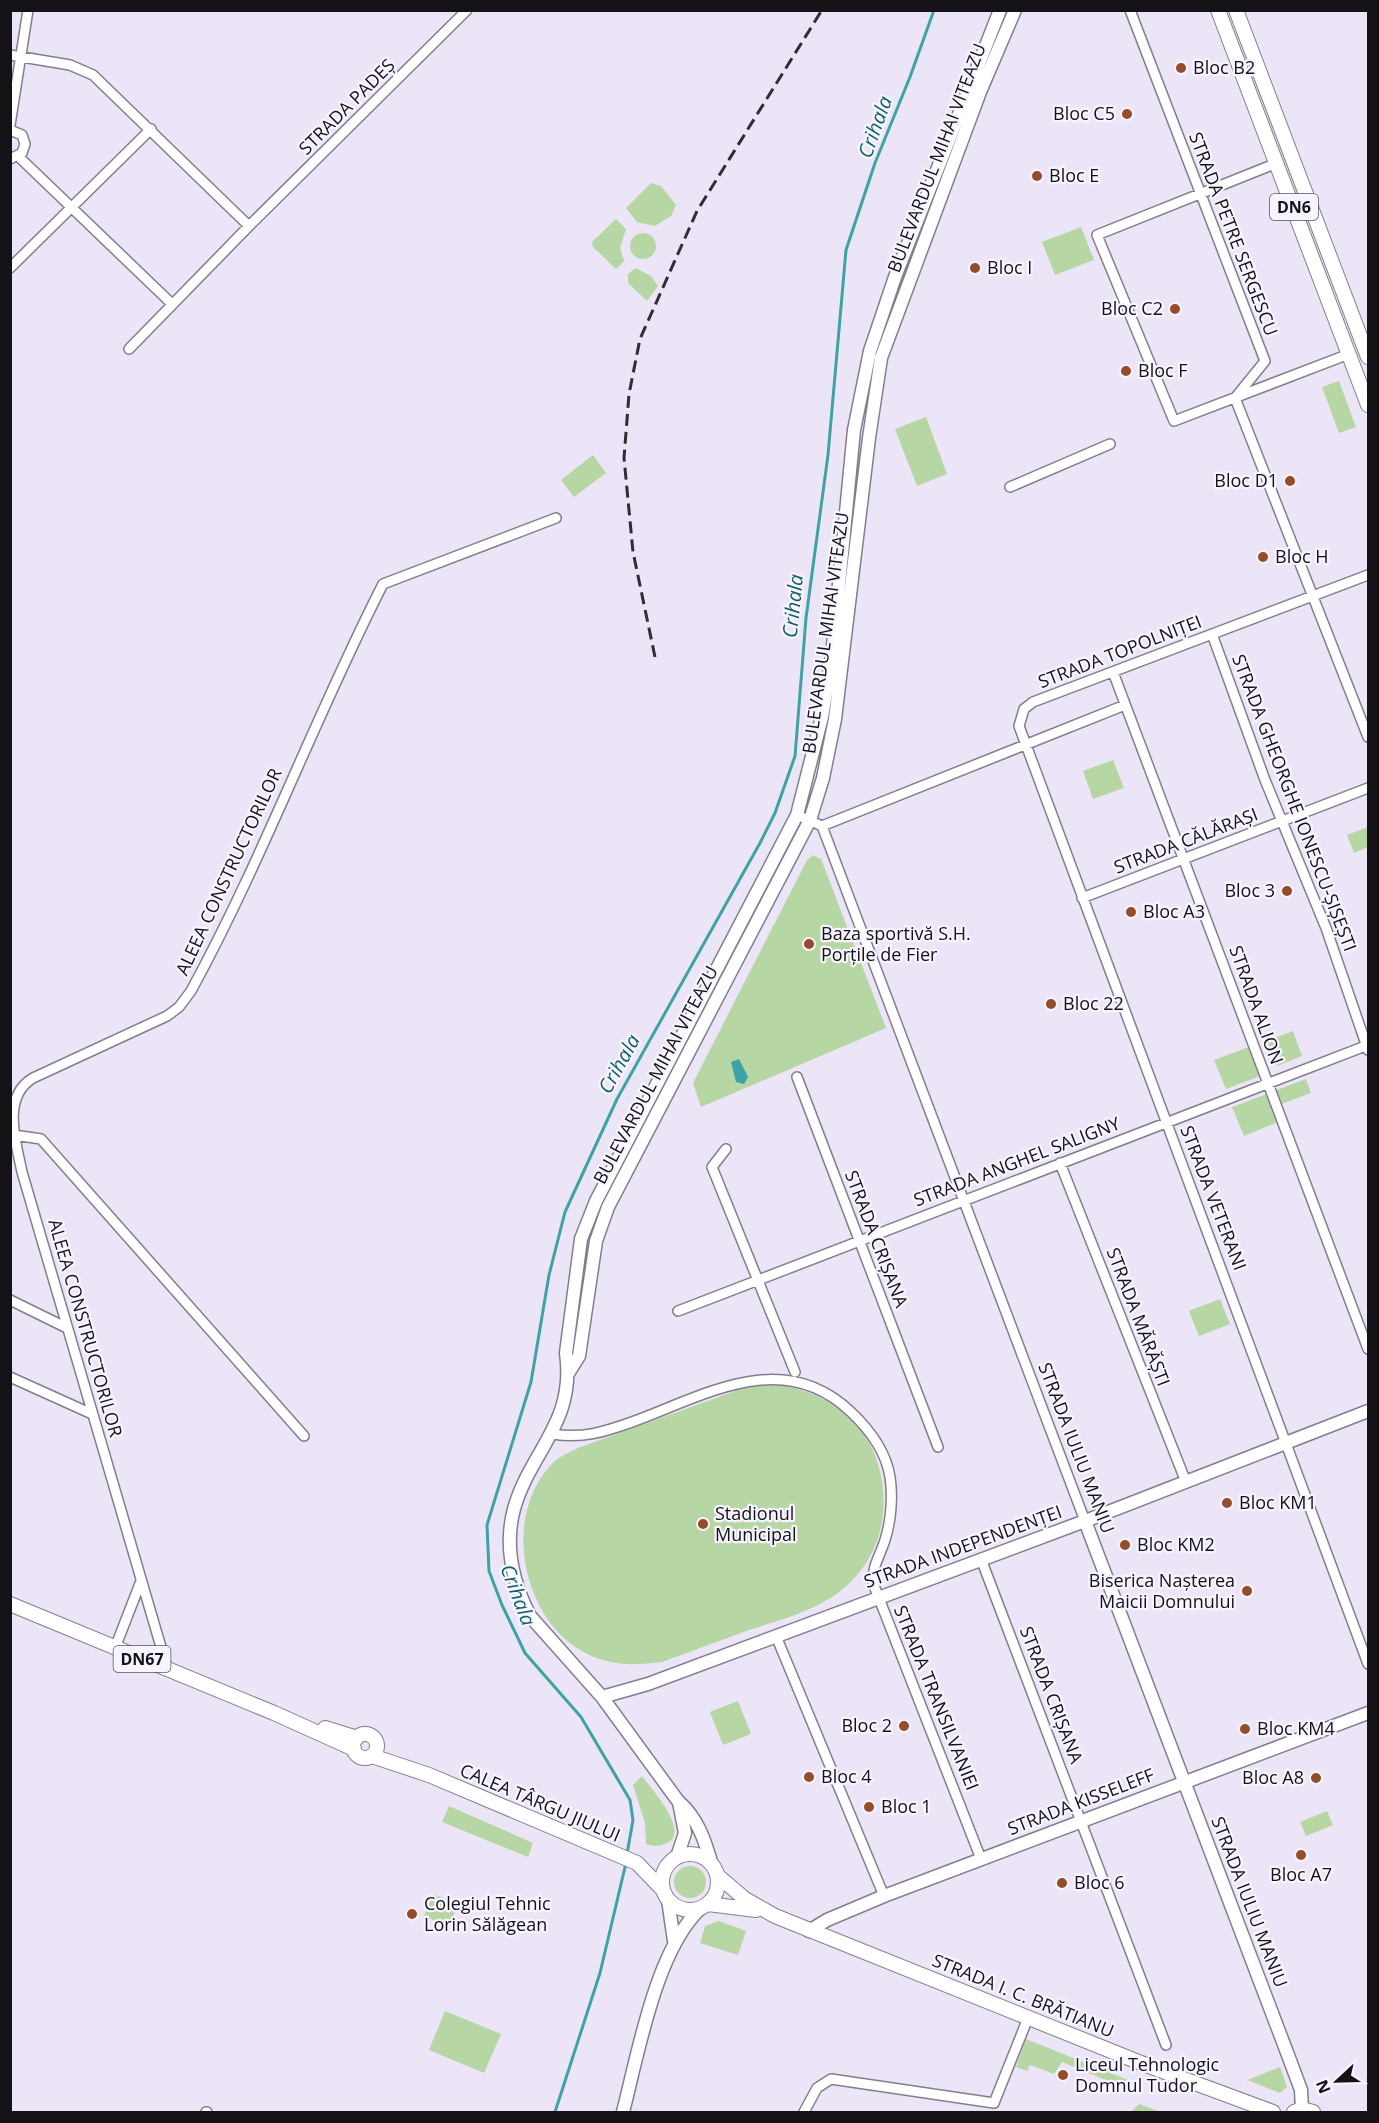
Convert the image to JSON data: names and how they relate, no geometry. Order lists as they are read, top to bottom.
{
  "streets": {
    "main road": [
      "BULEVARDUL MIHAI VITEAZU",
      "DN6",
      "STRADA IULIU MANIU",
      "STRADA INDEPENDENȚEI",
      "DN67",
      "STRADA KISSELEFF",
      "CALEA TÂRGU JIULUI",
      "STRADA I. C. BRĂTIANU"
    ],
    "street": [
      "STRADA PADEȘ",
      "STRADA PETRE SERGESCU",
      "STRADA TOPOLNIȚEI",
      "STRADA GHEORGHE IONESCU-ȘIȘEȘTI",
      "STRADA CĂLĂRAȘI",
      "ALEEA CONSTRUCTORILOR",
      "STRADA ALION",
      "STRADA ANGHEL SALIGNY",
      "STRADA VETERANI",
      "STRADA CRIȘANA",
      "STRADA MĂRĂȘTI",
      "STRADA TRANSILVANIEI"
    ]
  },
  "crossings": [
    ["BULEVARDUL MIHAI VITEAZU", "STRADA INDEPENDENȚEI"],
    ["BULEVARDUL MIHAI VITEAZU", "STRADA TRANSILVANIEI"],
    ["BULEVARDUL MIHAI VITEAZU", "CALEA TÂRGU JIULUI"],
    ["BULEVARDUL MIHAI VITEAZU", "STRADA I. C. BRĂTIANU"],
    ["STRADA TOPOLNIȚEI", "STRADA GHEORGHE IONESCU-ȘIȘEȘTI"],
    ["STRADA TOPOLNIȚEI", "STRADA ALION"],
    ["STRADA TOPOLNIȚEI", "STRADA VETERANI"],
    ["STRADA GHEORGHE IONESCU-ȘIȘEȘTI", "STRADA CĂLĂRAȘI"],
    ["STRADA GHEORGHE IONESCU-ȘIȘEȘTI", "STRADA ANGHEL SALIGNY"],
    ["STRADA CĂLĂRAȘI", "STRADA ALION"],
    ["STRADA CĂLĂRAȘI", "STRADA VETERANI"],
    ["ALEEA CONSTRUCTORILOR", "DN67"],
    ["STRADA ALION", "STRADA ANGHEL SALIGNY"],
    ["STRADA ANGHEL SALIGNY", "STRADA VETERANI"],
    ["STRADA ANGHEL SALIGNY", "STRADA CRIȘANA"],
    ["STRADA ANGHEL SALIGNY", "STRADA MĂRĂȘTI"],
    ["STRADA ANGHEL SALIGNY", "STRADA IULIU MANIU"],
    ["STRADA VETERANI", "STRADA INDEPENDENȚEI"],
    ["STRADA CRIȘANA", "STRADA INDEPENDENȚEI"],
    ["STRADA CRIȘANA", "STRADA KISSELEFF"],
    ["STRADA MĂRĂȘTI", "STRADA INDEPENDENȚEI"],
    ["STRADA IULIU MANIU", "STRADA INDEPENDENȚEI"],
    ["STRADA IULIU MANIU", "STRADA KISSELEFF"],
    ["STRADA INDEPENDENȚEI", "STRADA TRANSILVANIEI"],
    ["DN67", "CALEA TÂRGU JIULUI"],
    ["STRADA TRANSILVANIEI", "STRADA KISSELEFF"],
    ["STRADA KISSELEFF", "STRADA I. C. BRĂTIANU"],
    ["CALEA TÂRGU JIULUI", "STRADA I. C. BRĂTIANU"]
  ],
  "water": ["Crihala"],
  "places": [
    "Bloc B2",
    "Bloc C5",
    "Bloc E",
    "Bloc I",
    "Bloc C2",
    "Bloc F",
    "Bloc D1",
    "Bloc H",
    "Bloc 3",
    "Bloc A3",
    "Baza sportivă S.H. Porțile de Fier",
    "Bloc 22",
    "Bloc KM1",
    "Stadionul Municipal",
    "Bloc KM2",
    "Biserica Nașterea Maicii Domnului",
    "Bloc 2",
    "Bloc KM4",
    "Bloc 4",
    "Bloc A8",
    "Bloc 1",
    "Bloc A7",
    "Bloc 6",
    "Colegiul Tehnic Lorin Sălăgean",
    "Liceul Tehnologic Domnul Tudor"
  ],
  "north": "left"
}
